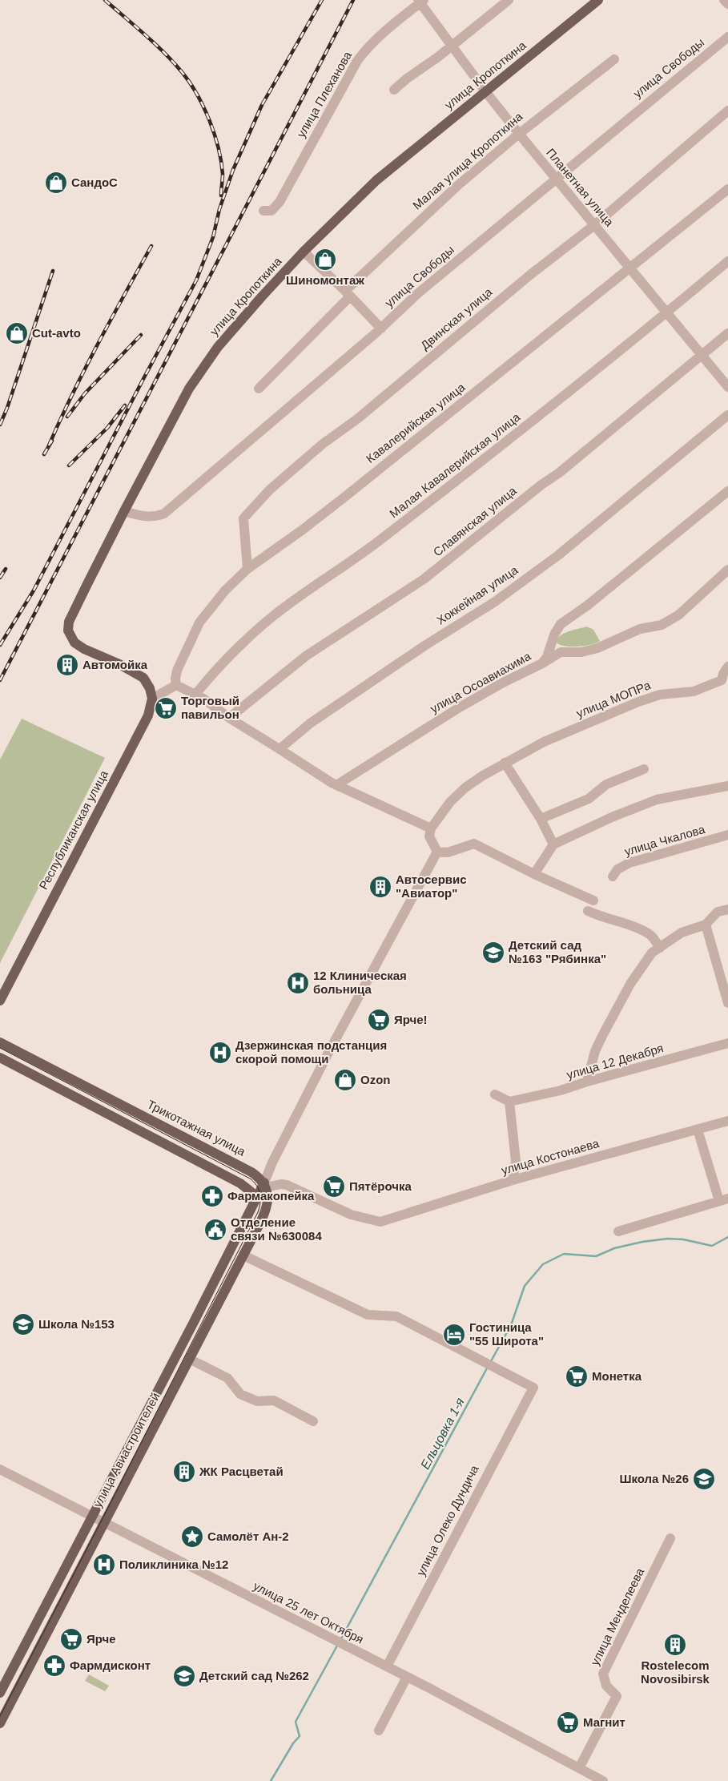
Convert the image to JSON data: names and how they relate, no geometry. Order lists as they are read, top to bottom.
{
  "streets": {
    "main road": [
      "улица Кропоткина",
      "Республиканская улица",
      "Трикотажная улица",
      "улица Авиастроителей"
    ],
    "street": [
      "улица Свободы",
      "улица Плеханова",
      "Малая улица Кропоткина",
      "Планетная улица",
      "Двинская улица",
      "Кавалерийская улица",
      "Малая Кавалерийская улица",
      "Славянская улица",
      "Хоккейная улица",
      "улица Осоавиахима",
      "улица МОПРа",
      "улица Чкалова",
      "улица 12 Декабря",
      "улица Костонаева",
      "улица Олеко Дундича",
      "улица 25 лет Октября",
      "улица Менделеева"
    ]
  },
  "crossings": [
    ["улица Свободы", "улица Кропоткина"],
    ["улица Свободы", "Планетная улица"],
    ["улица Кропоткина", "Планетная улица"],
    ["улица Кропоткина", "Республиканская улица"],
    ["улица Плеханова", "Планетная улица"],
    ["Малая улица Кропоткина", "Планетная улица"],
    ["Планетная улица", "Двинская улица"],
    ["Планетная улица", "Кавалерийская улица"],
    ["Планетная улица", "Малая Кавалерийская улица"],
    ["Планетная улица", "Славянская улица"],
    ["Двинская улица", "Кавалерийская улица"],
    ["Трикотажная улица", "улица Костонаева"],
    ["Трикотажная улица", "улица Авиастроителей"],
    ["улица Костонаева", "улица Авиастроителей"],
    ["улица Авиастроителей", "улица Олеко Дундича"],
    ["улица Авиастроителей", "улица 25 лет Октября"],
    ["улица Олеко Дундича", "улица 25 лет Октября"],
    ["улица 25 лет Октября", "улица Менделеева"]
  ],
  "water": ["Ельцовка 1-я"],
  "places": {
    "shop": [
      "СандоС",
      "Шиномонтаж",
      "Cut-avto",
      "Ozon"
    ],
    "building": [
      "Автомойка",
      "Автосервис \"Авиатор\"",
      "ЖК Расцветай",
      "Rostelecom Novosibirsk"
    ],
    "supermarket": [
      "Торговый павильон",
      "Ярче!",
      "Пятёрочка",
      "Монетка",
      "Ярче",
      "Магнит"
    ],
    "school or university": [
      "Детский сад №163 \"Рябинка\"",
      "Школа №153",
      "Школа №26",
      "Детский сад №262"
    ],
    "hospital": ["12 Клиническая больница", "Дзержинская подстанция скорой помощи", "Поликлиника №12"],
    "pharmacy": ["Фармакопейка", "Фармдисконт"],
    "public building": ["Отделение связи №630084"],
    "hotel": ["Гостиница \"55 Широта\""],
    "place": ["Самолёт Ан-2"]
  }
}
